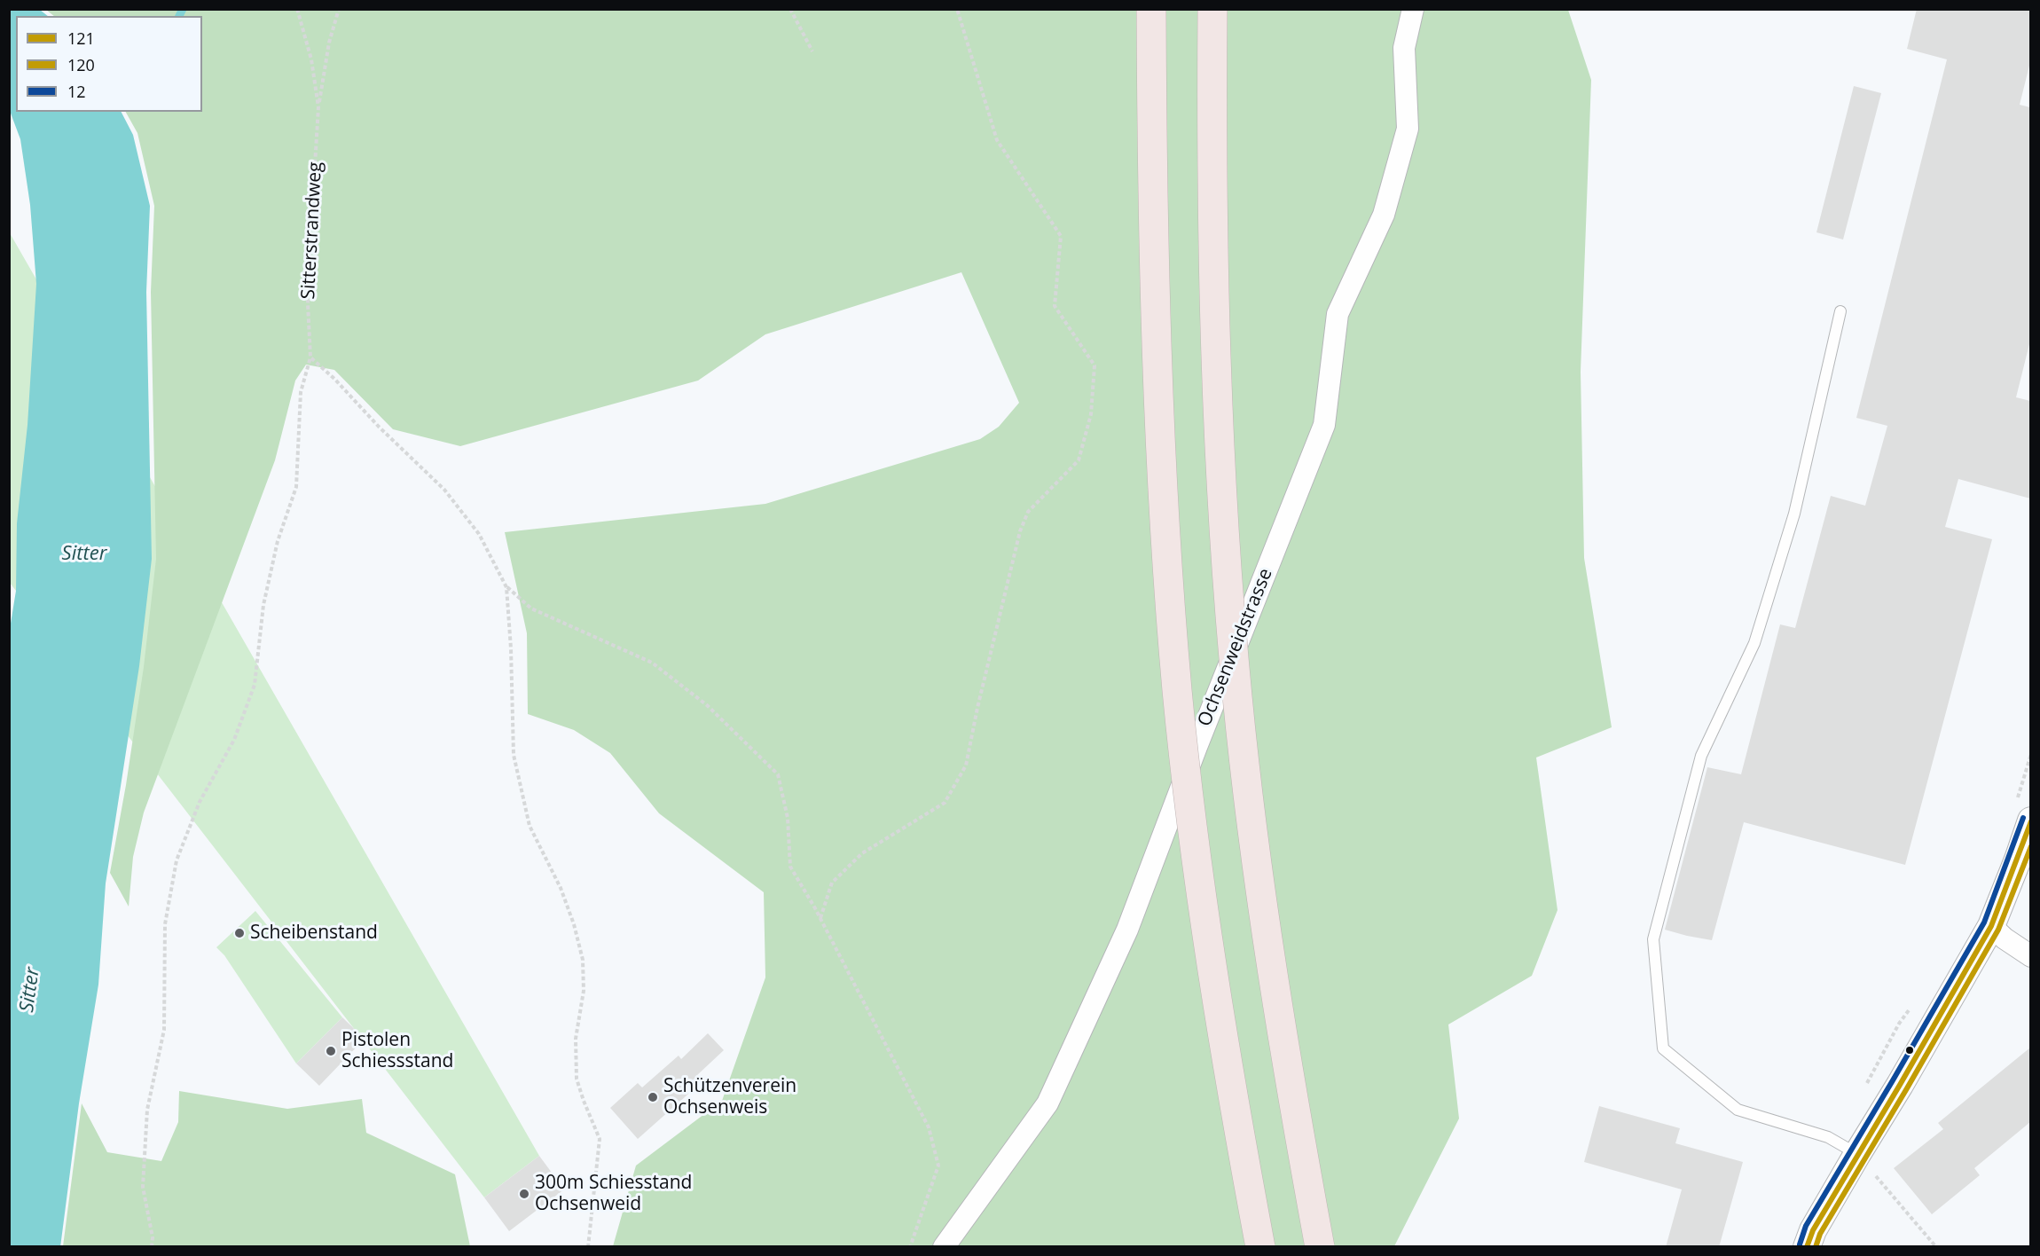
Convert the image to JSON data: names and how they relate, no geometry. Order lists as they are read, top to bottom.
{
  "streets": {
    "street": ["Ochsenweidstrasse"],
    "path": ["Sitterstrandweg"]
  },
  "water": ["Sitter"],
  "places": [
    "Scheibenstand",
    "Pistolen Schiessstand",
    "Schützenverein Ochsenweis",
    "300m Schiesstand Ochsenweid"
  ],
  "lines": ["transit line 12", "transit line 121", "transit line 120"],
  "legend": ["121", "120", "12"]
}
